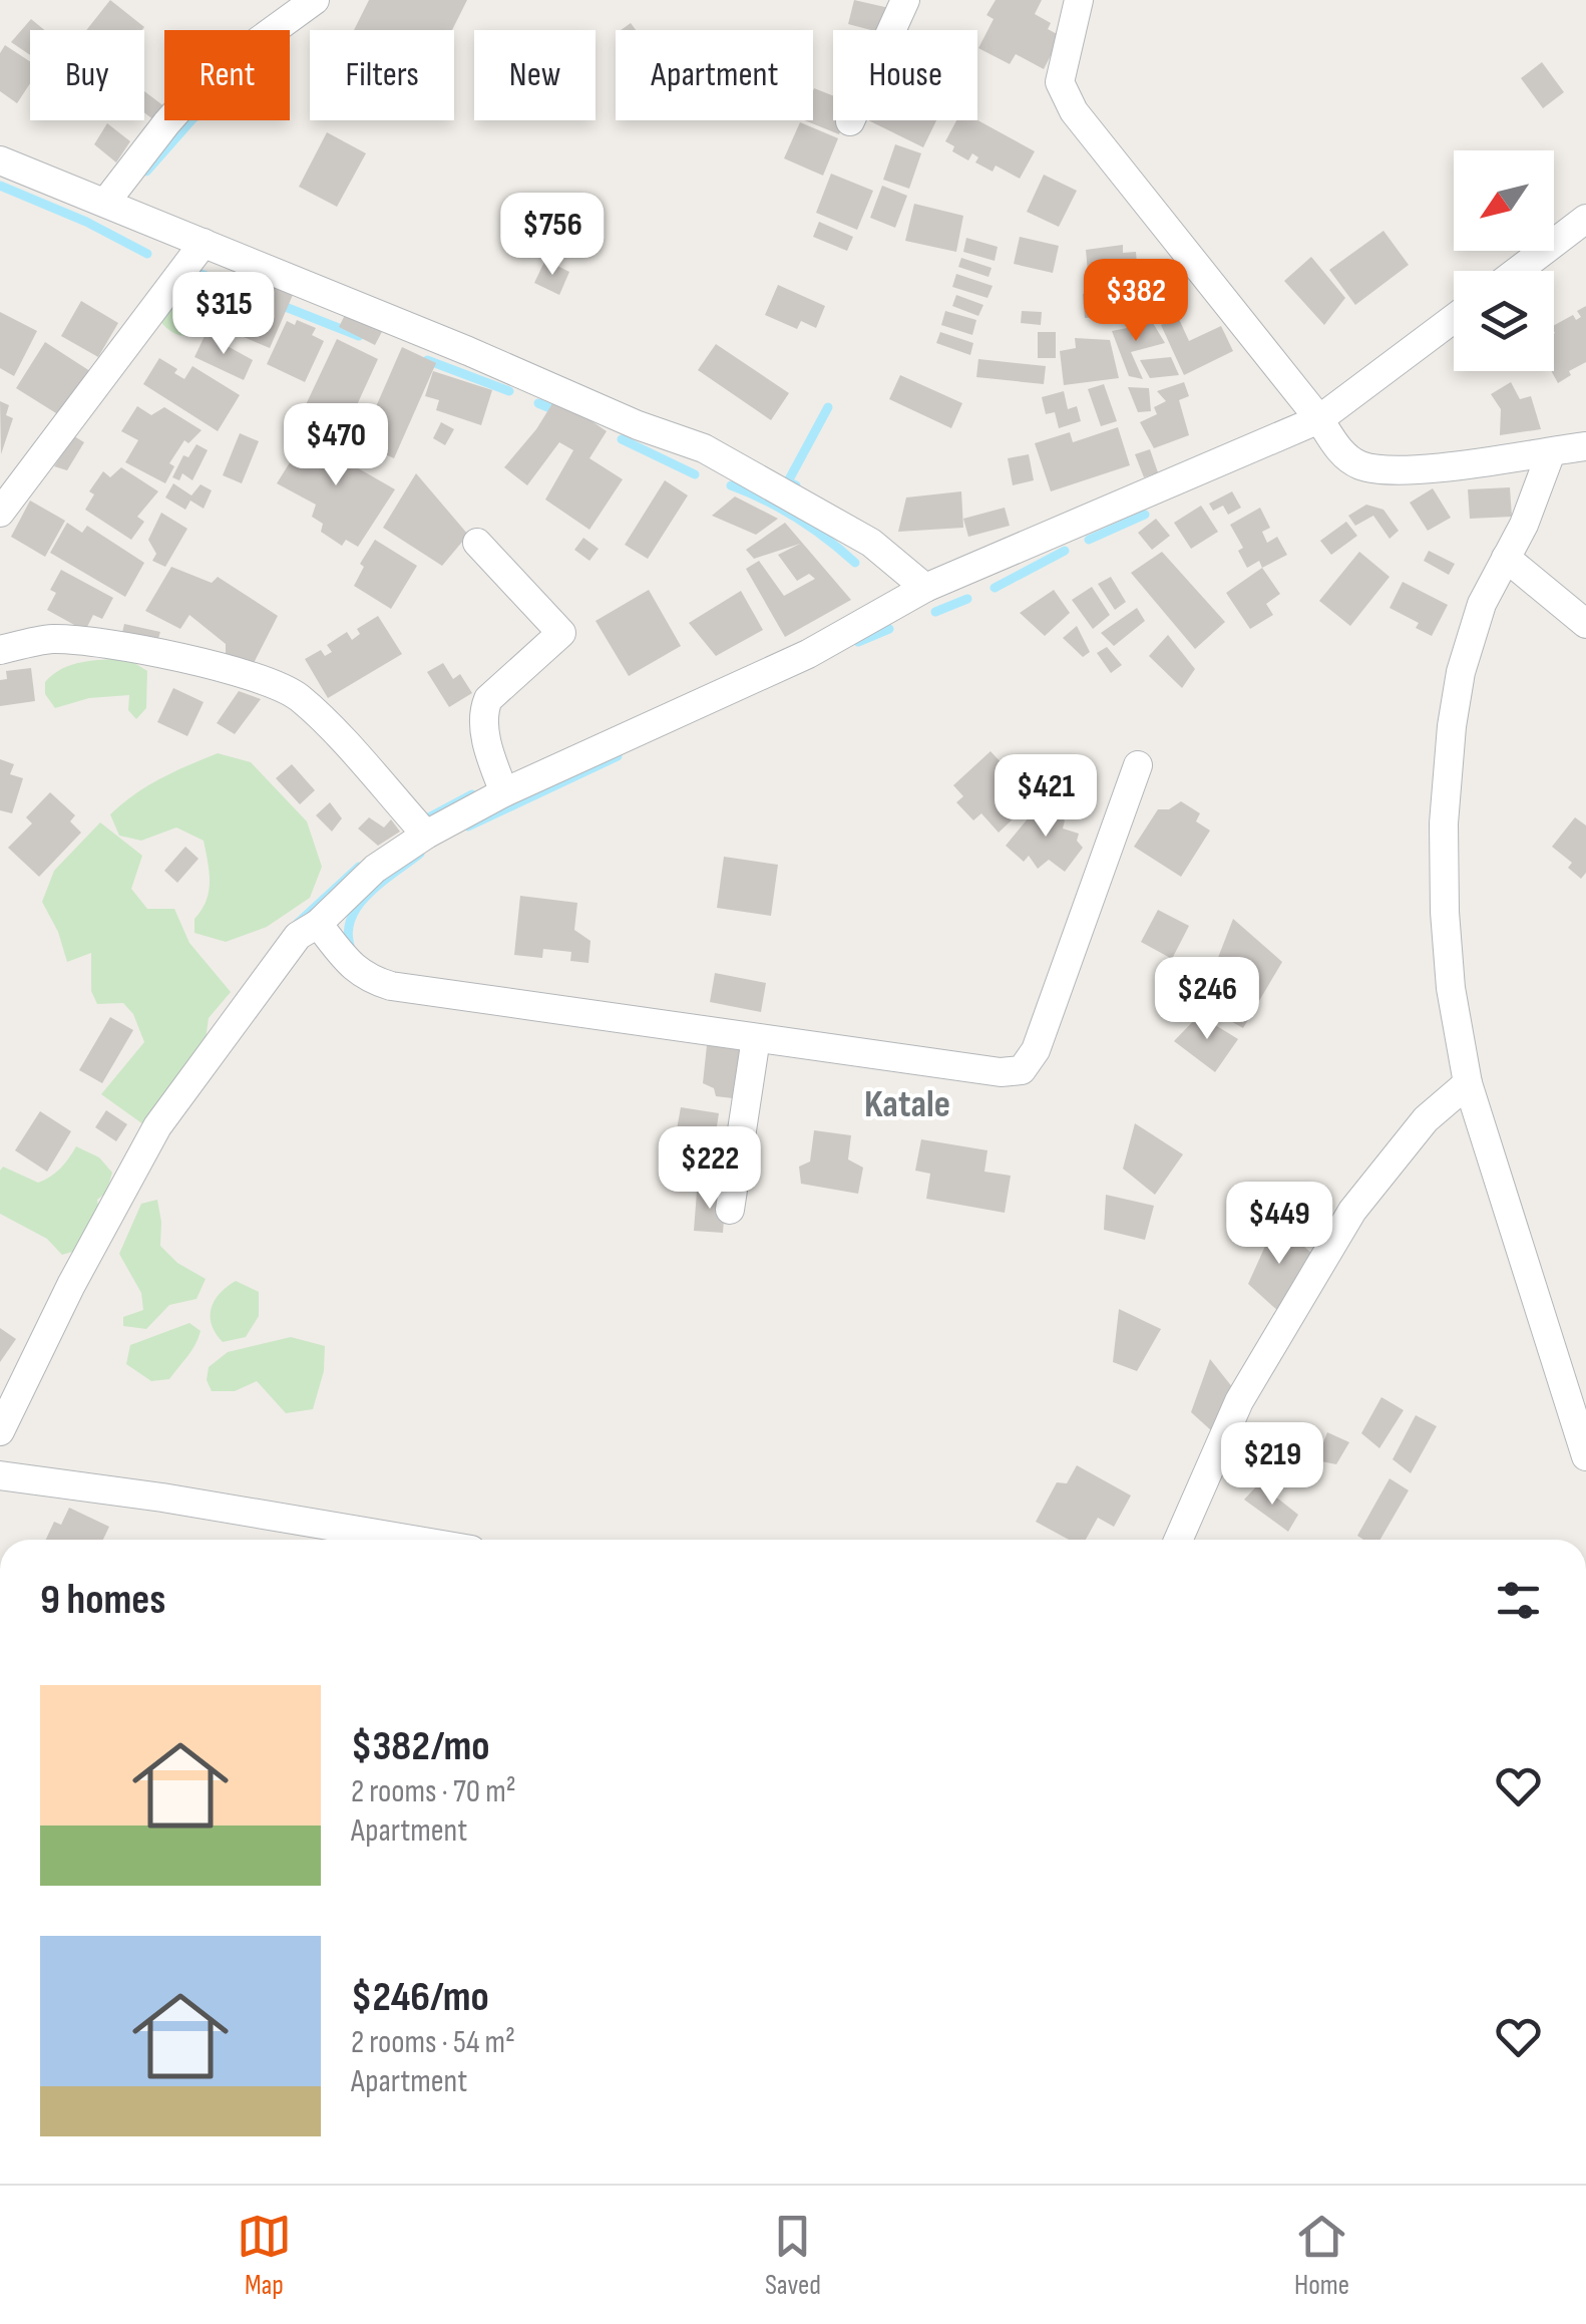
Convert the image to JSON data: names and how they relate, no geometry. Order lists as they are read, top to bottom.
{
  "districts": ["Katale"],
  "north": "bottom left",
  "page": {
    "chip": [
      "Buy",
      "Rent",
      "Filters",
      "New",
      "Apartment",
      "House"
    ],
    "price": [
      "$756",
      "$382",
      "$315",
      "$470",
      "$421",
      "$246",
      "$222",
      "$449",
      "$219"
    ],
    "heading": "9 homes",
    "list": [
      {
        "name": "$382/mo",
        "note": "2 rooms · 70 m² · Apartment"
      },
      {
        "name": "$246/mo",
        "note": "2 rooms · 54 m² · Apartment"
      }
    ],
    "tabs": ["Map", "Saved", "Home"]
  }
}
